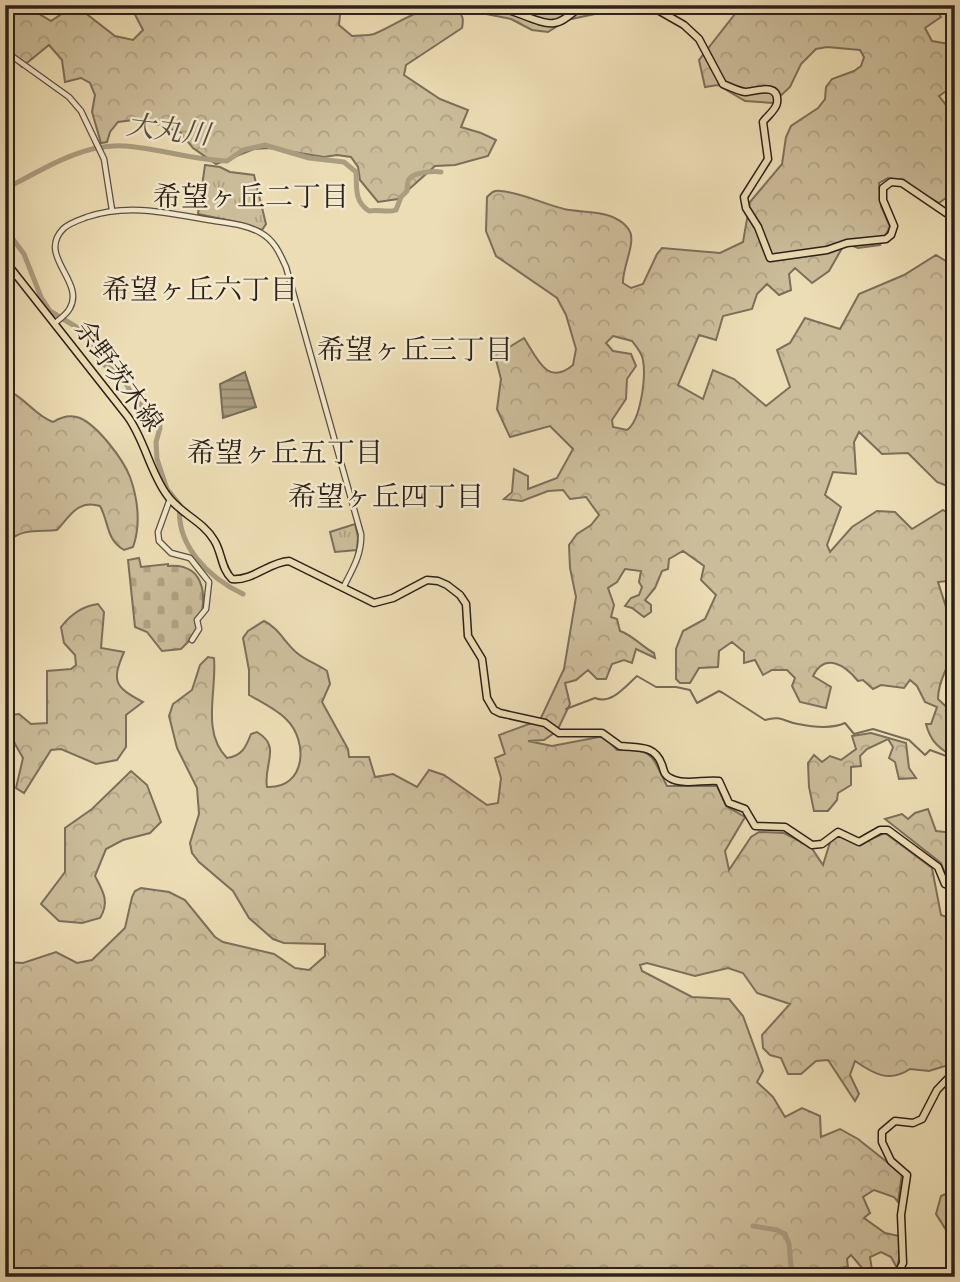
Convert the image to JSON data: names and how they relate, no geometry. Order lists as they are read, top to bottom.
{
  "streets": {
    "main road": ["余野茨木線"]
  },
  "districts": [
    "希望ヶ丘二丁目",
    "希望ヶ丘六丁目",
    "希望ヶ丘三丁目",
    "希望ヶ丘五丁目",
    "希望ヶ丘四丁目"
  ],
  "water": ["大丸川"]
}
